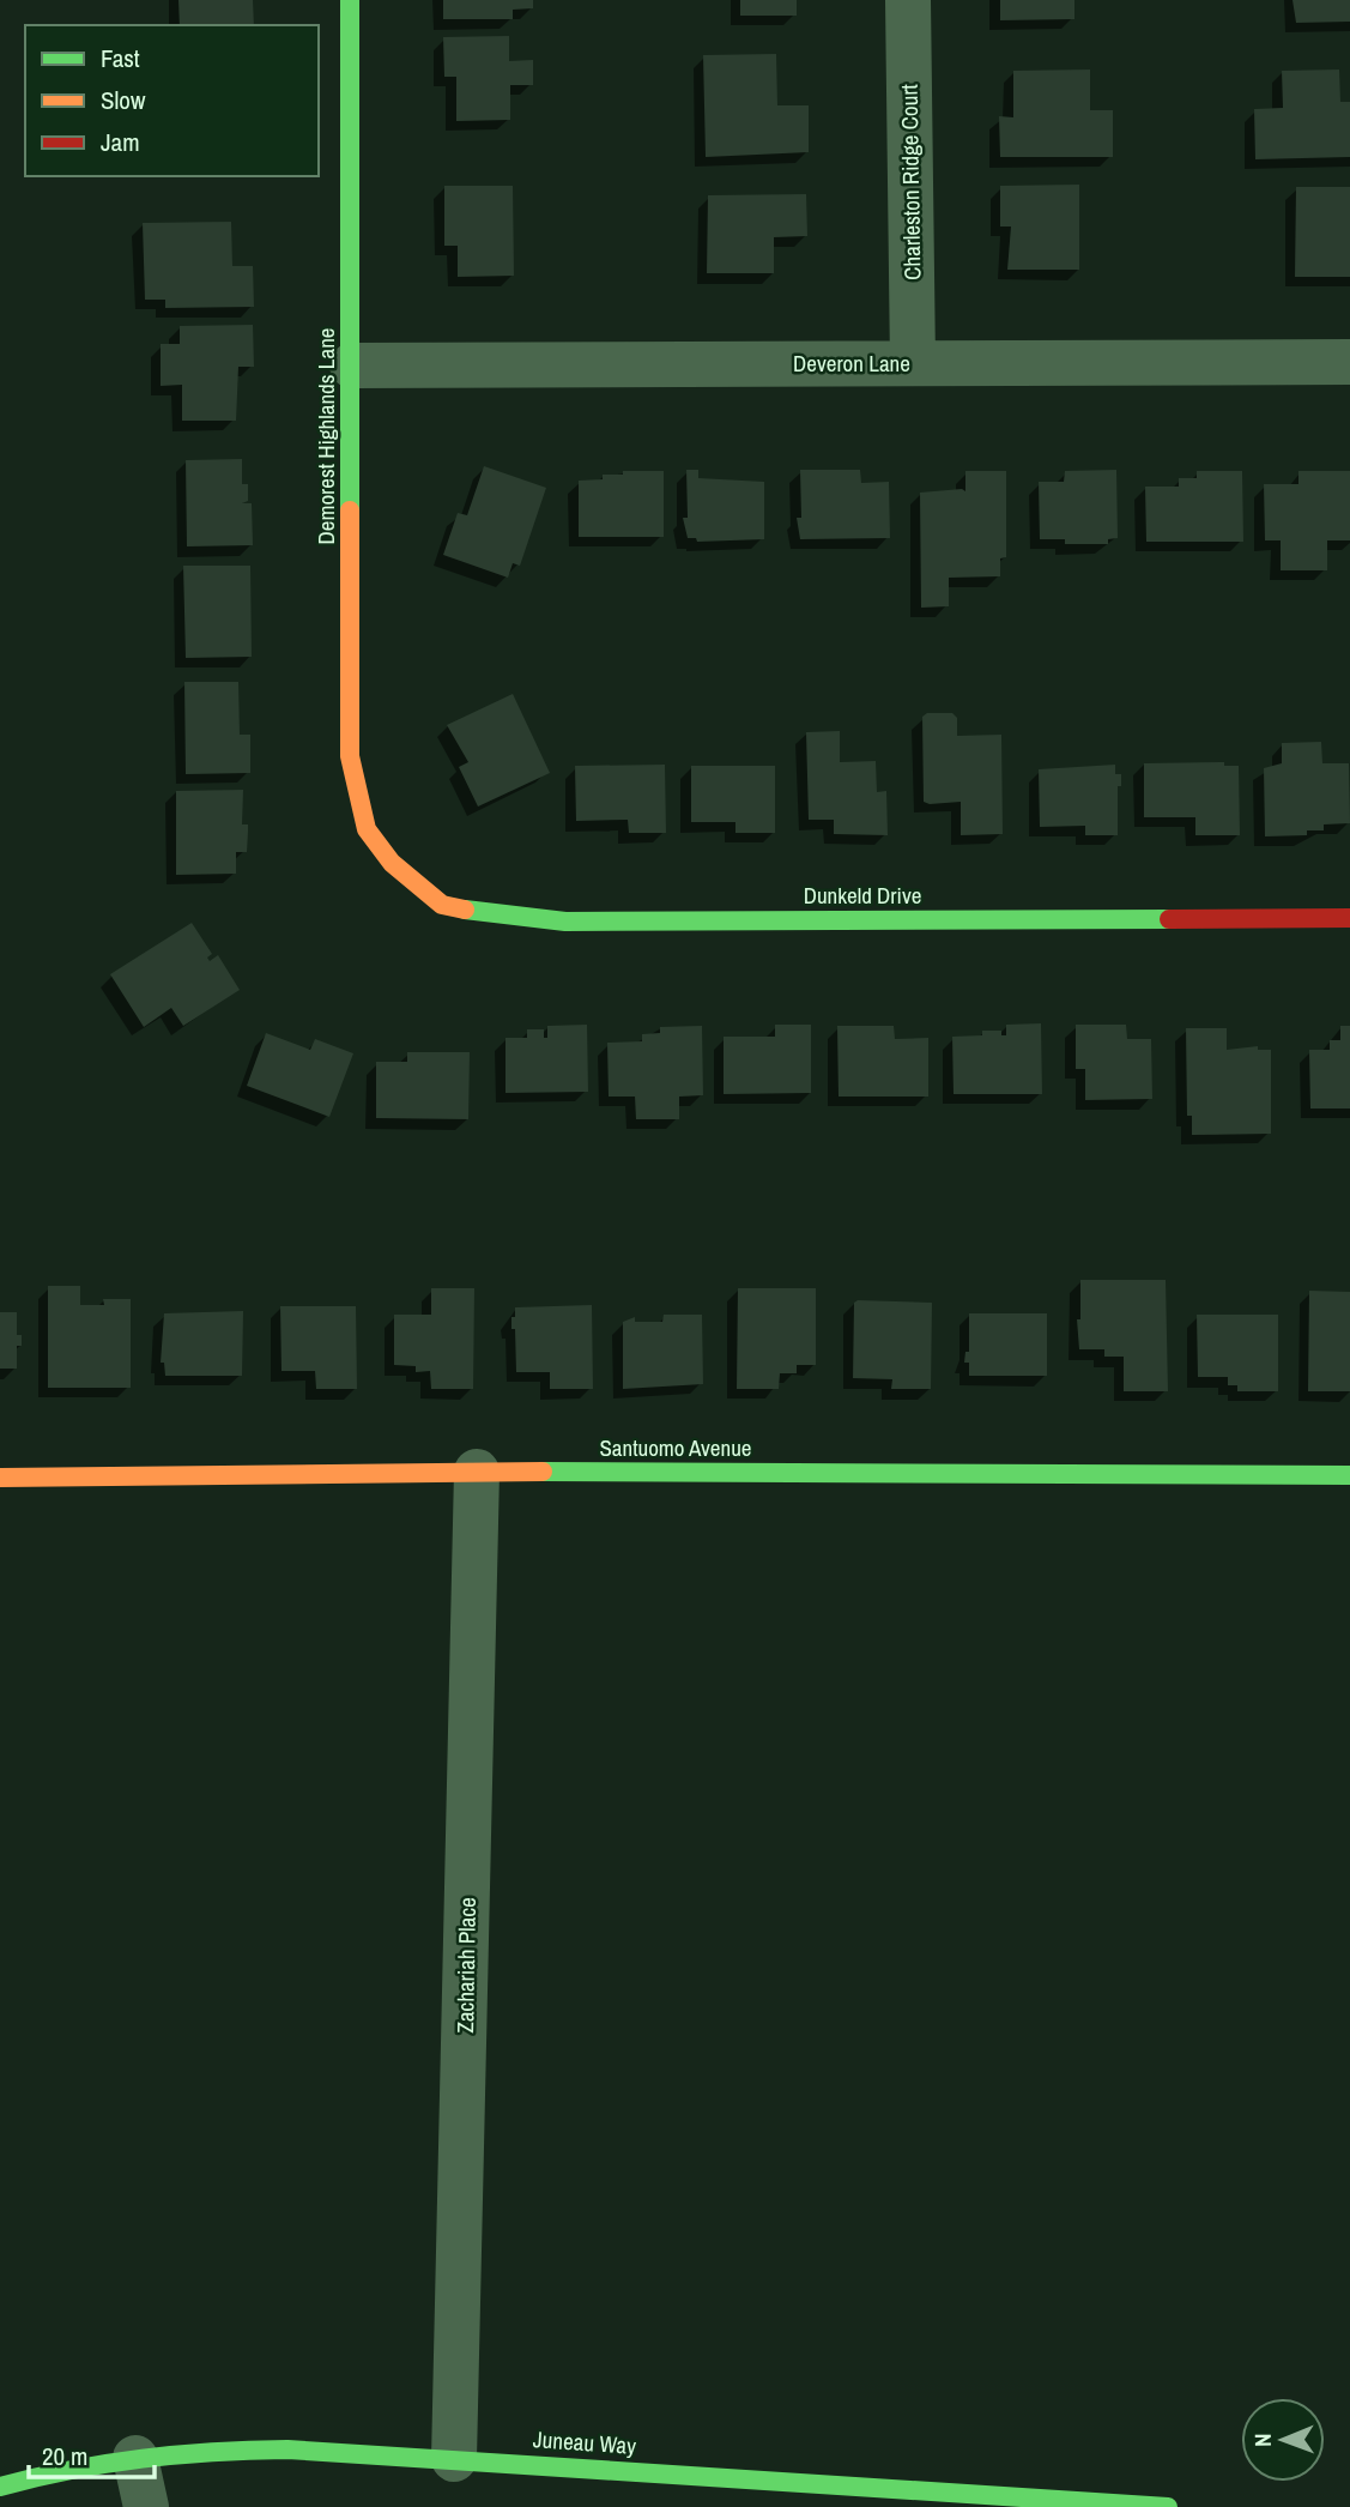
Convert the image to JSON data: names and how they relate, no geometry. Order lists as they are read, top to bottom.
{
  "streets": {
    "street": [
      "Charleston Ridge Court",
      "Deveron Lane",
      "Demorest Highlands Lane",
      "Dunkeld Drive",
      "Santuomo Avenue",
      "Zachariah Place",
      "Juneau Way"
    ]
  },
  "crossings": [
    ["Charleston Ridge Court", "Deveron Lane"],
    ["Deveron Lane", "Demorest Highlands Lane"],
    ["Demorest Highlands Lane", "Dunkeld Drive"],
    ["Santuomo Avenue", "Zachariah Place"],
    ["Zachariah Place", "Juneau Way"]
  ],
  "legend": ["Fast", "Slow", "Jam"],
  "scale_bar": "20 m",
  "north": "left"
}
